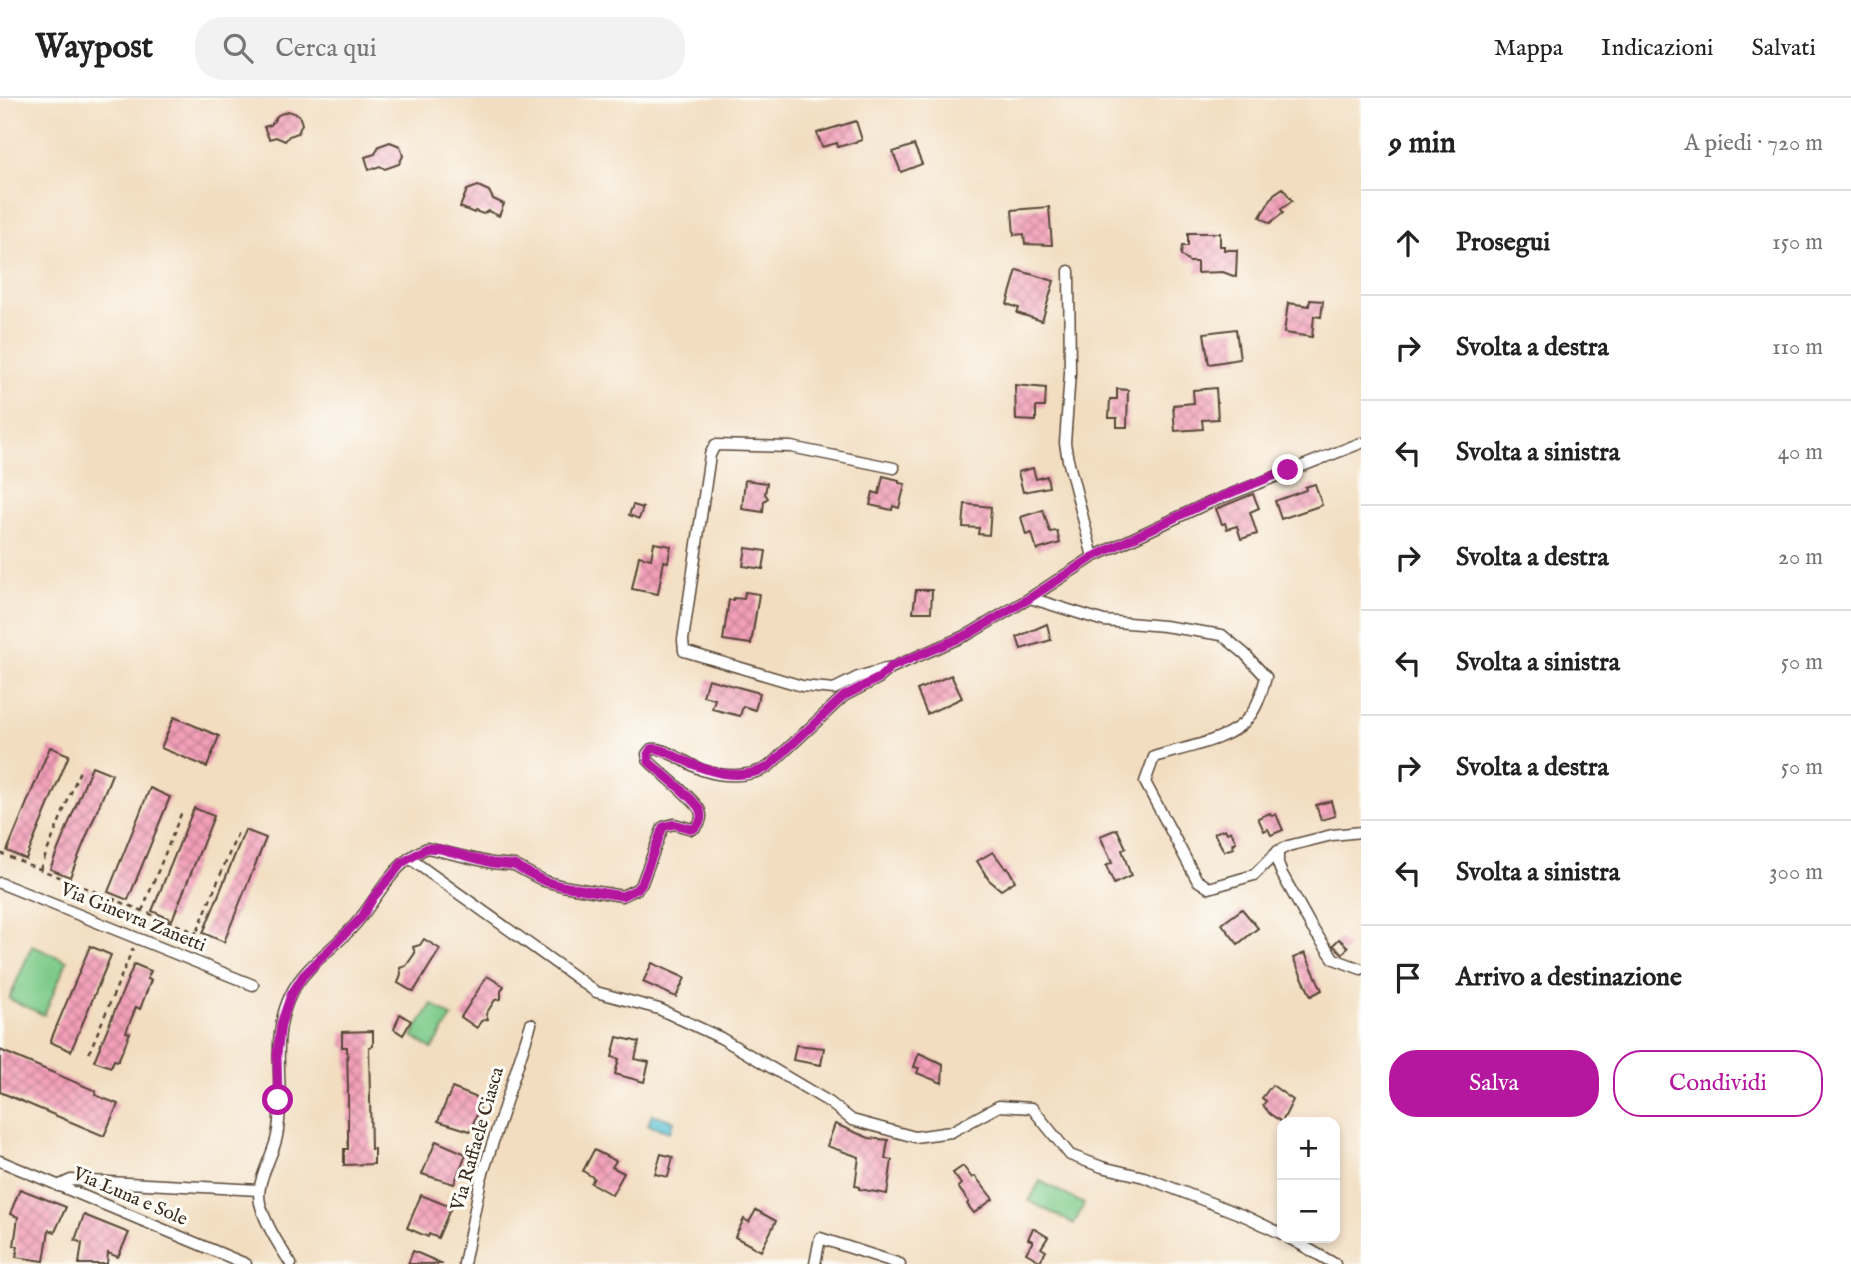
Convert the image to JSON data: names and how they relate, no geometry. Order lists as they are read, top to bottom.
{
  "streets": {
    "street": ["Via Ginevra Zanetti", "Via Raffaele Ciasca", "Via Luna e Sole"]
  },
  "page": {
    "header": "Waypost",
    "search": "Cerca qui",
    "nav": ["Mappa", "Indicazioni", "Salvati"],
    "heading": ["9 min", "A piedi · 720 m"],
    "list": [
      ["Prosegui", "150 m"],
      ["Svolta a destra", "110 m"],
      ["Svolta a sinistra", "40 m"],
      ["Svolta a destra", "20 m"],
      ["Svolta a sinistra", "50 m"],
      ["Svolta a destra", "50 m"],
      ["Svolta a sinistra", "300 m"],
      "Arrivo a destinazione"
    ],
    "buttons": ["Salva", "Condividi"],
    "map_buttons": ["+", "−"]
  }
}
